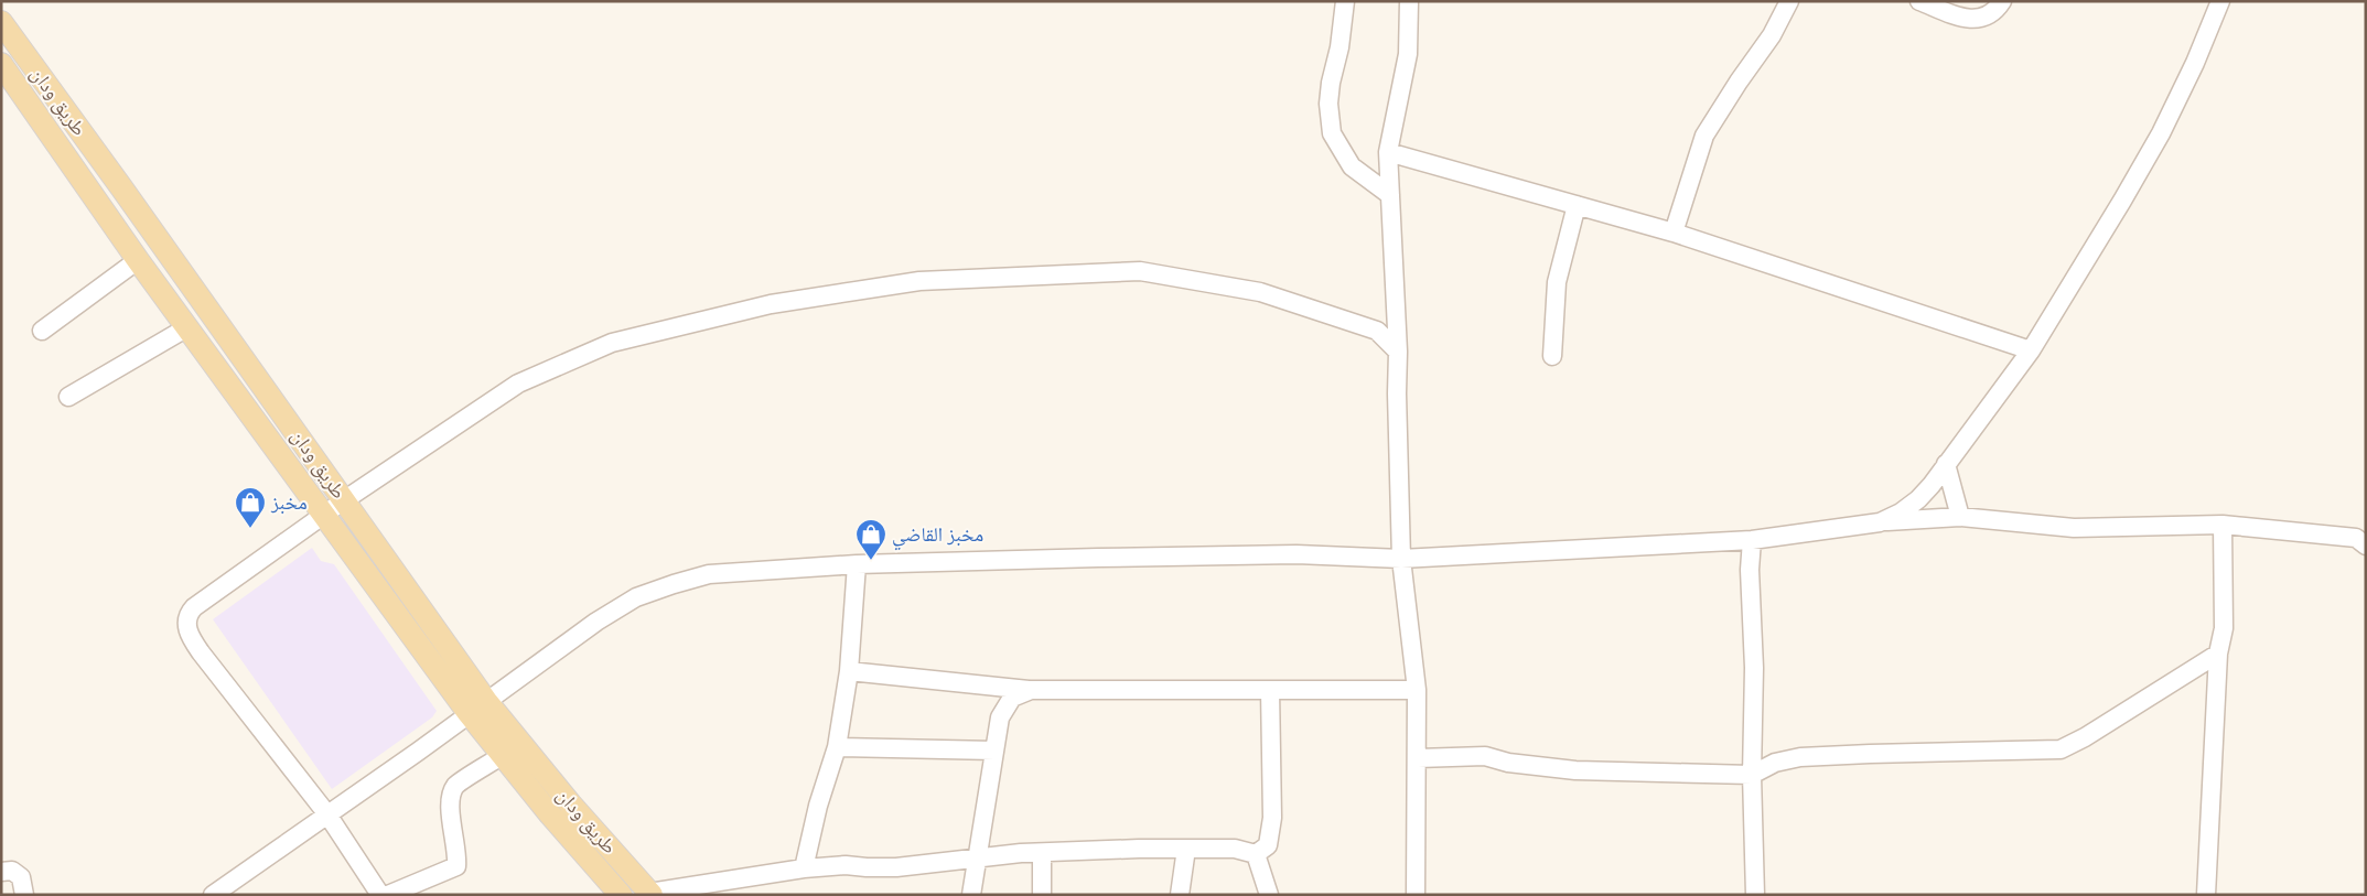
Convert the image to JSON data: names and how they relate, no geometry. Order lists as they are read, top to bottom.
{
  "streets": {
    "main road": ["طريق ودان"]
  },
  "places": {
    "shop": ["مخبز", "مخبز القاضي"]
  }
}
